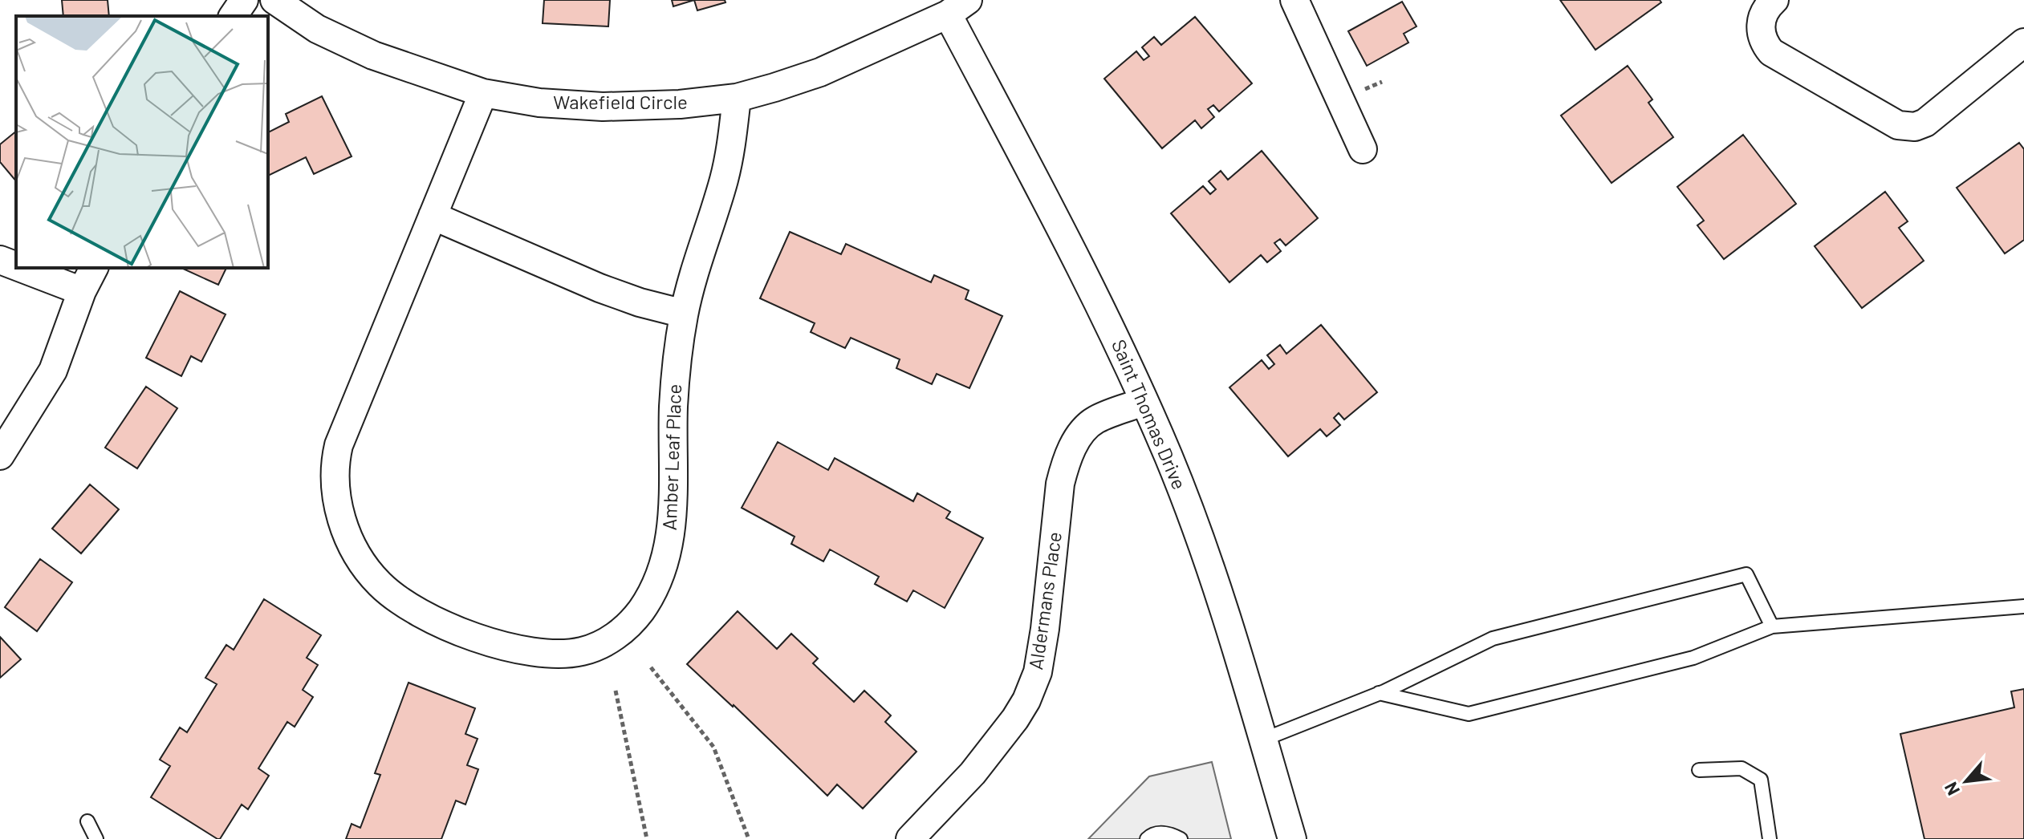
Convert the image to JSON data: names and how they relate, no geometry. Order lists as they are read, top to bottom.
{
  "streets": {
    "street": [
      "Wakefield Circle",
      "Saint Thomas Drive",
      "Amber Leaf Place",
      "Aldermans Place"
    ]
  },
  "crossings": [
    ["Wakefield Circle", "Saint Thomas Drive"],
    ["Wakefield Circle", "Amber Leaf Place"],
    ["Saint Thomas Drive", "Aldermans Place"]
  ],
  "north": "bottom left"
}
